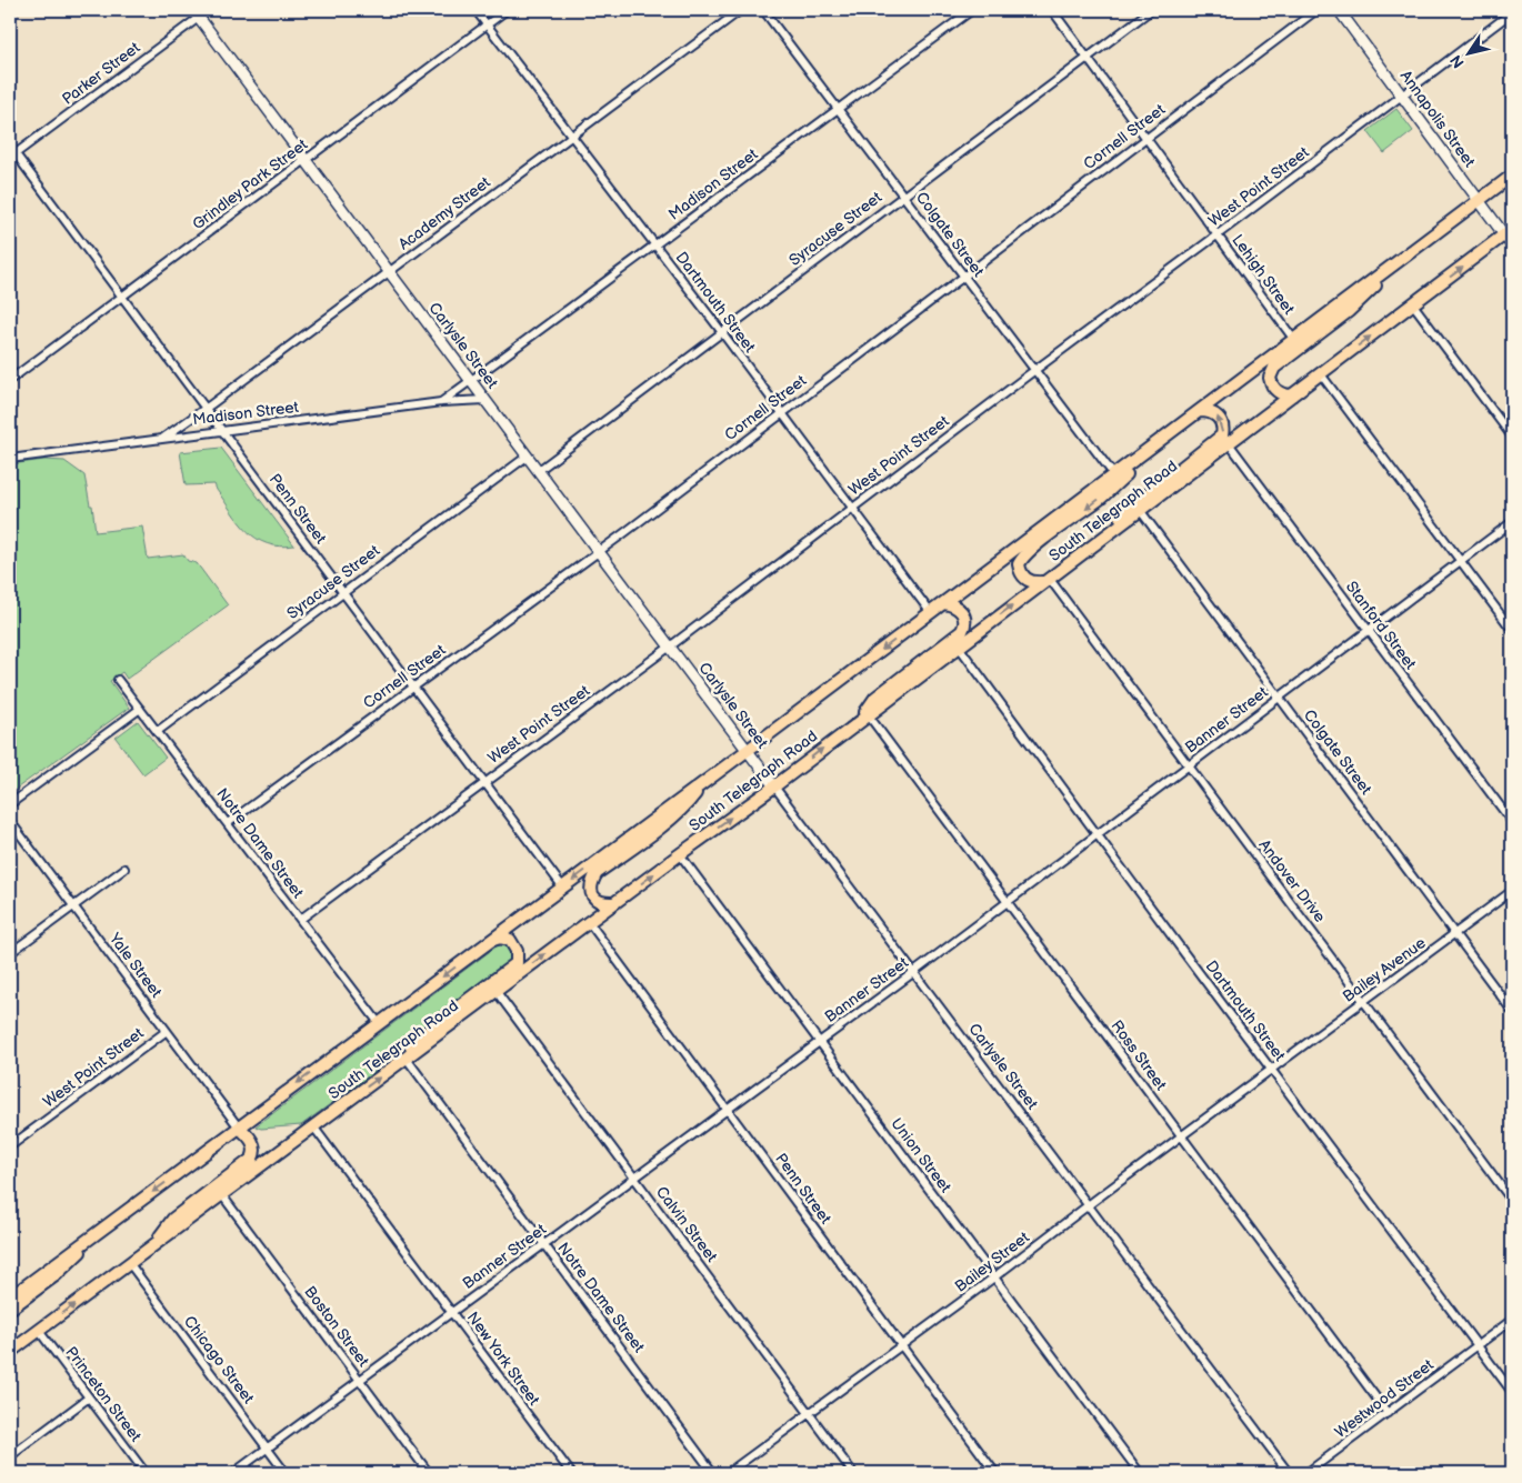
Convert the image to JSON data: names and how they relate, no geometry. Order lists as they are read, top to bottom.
{
  "streets": {
    "main road": ["South Telegraph Road"],
    "street": [
      "Parker Street",
      "Annapolis Street",
      "Cornell Street",
      "Grindley Park Street",
      "Madison Street",
      "West Point Street",
      "Academy Street",
      "Syracuse Street",
      "Colgate Street",
      "Lehigh Street",
      "Dartmouth Street",
      "Carlysle Street",
      "Penn Street",
      "Stanford Street",
      "Banner Street",
      "Notre Dame Street",
      "Andover Drive",
      "Yale Street",
      "Bailey Avenue",
      "Ross Street",
      "Union Street",
      "Calvin Street",
      "Bailey Street",
      "Boston Street",
      "New York Street",
      "Chicago Street",
      "Princeton Street",
      "Westwood Street"
    ]
  },
  "crossings": [
    ["Parker Street", "Carlysle Street"],
    ["Parker Street", "Penn Street"],
    ["Annapolis Street", "West Point Street"],
    ["Annapolis Street", "South Telegraph Road"],
    ["Cornell Street", "Colgate Street"],
    ["Cornell Street", "Lehigh Street"],
    ["Cornell Street", "Dartmouth Street"],
    ["Cornell Street", "Carlysle Street"],
    ["Cornell Street", "Penn Street"],
    ["Cornell Street", "Notre Dame Street"],
    ["Grindley Park Street", "Dartmouth Street"],
    ["Grindley Park Street", "Carlysle Street"],
    ["Grindley Park Street", "Penn Street"],
    ["Madison Street", "Academy Street"],
    ["Madison Street", "Colgate Street"],
    ["Madison Street", "Dartmouth Street"],
    ["Madison Street", "Carlysle Street"],
    ["Madison Street", "Penn Street"],
    ["West Point Street", "Colgate Street"],
    ["West Point Street", "Lehigh Street"],
    ["West Point Street", "Dartmouth Street"],
    ["West Point Street", "Carlysle Street"],
    ["West Point Street", "Penn Street"],
    ["West Point Street", "Notre Dame Street"],
    ["West Point Street", "Yale Street"],
    ["Academy Street", "Dartmouth Street"],
    ["Academy Street", "Carlysle Street"],
    ["Academy Street", "Penn Street"],
    ["Syracuse Street", "Colgate Street"],
    ["Syracuse Street", "Lehigh Street"],
    ["Syracuse Street", "Dartmouth Street"],
    ["Syracuse Street", "Carlysle Street"],
    ["Syracuse Street", "Penn Street"],
    ["Syracuse Street", "Notre Dame Street"],
    ["Colgate Street", "South Telegraph Road"],
    ["Colgate Street", "Banner Street"],
    ["Colgate Street", "Bailey Avenue"],
    ["Lehigh Street", "South Telegraph Road"],
    ["Dartmouth Street", "South Telegraph Road"],
    ["Dartmouth Street", "Banner Street"],
    ["Dartmouth Street", "Bailey Avenue"],
    ["Dartmouth Street", "Bailey Street"],
    ["Dartmouth Street", "Westwood Street"],
    ["Carlysle Street", "South Telegraph Road"],
    ["Carlysle Street", "Banner Street"],
    ["Carlysle Street", "Bailey Street"],
    ["Penn Street", "South Telegraph Road"],
    ["Penn Street", "Banner Street"],
    ["Penn Street", "Bailey Street"],
    ["South Telegraph Road", "Stanford Street"],
    ["South Telegraph Road", "Notre Dame Street"],
    ["South Telegraph Road", "Andover Drive"],
    ["South Telegraph Road", "Yale Street"],
    ["South Telegraph Road", "Ross Street"],
    ["South Telegraph Road", "Union Street"],
    ["South Telegraph Road", "Calvin Street"],
    ["South Telegraph Road", "Boston Street"],
    ["South Telegraph Road", "New York Street"],
    ["South Telegraph Road", "Chicago Street"],
    ["South Telegraph Road", "Princeton Street"],
    ["Stanford Street", "Banner Street"],
    ["Banner Street", "Notre Dame Street"],
    ["Banner Street", "Andover Drive"],
    ["Banner Street", "Ross Street"],
    ["Banner Street", "Union Street"],
    ["Banner Street", "Calvin Street"],
    ["Banner Street", "Boston Street"],
    ["Banner Street", "New York Street"],
    ["Banner Street", "Chicago Street"],
    ["Andover Drive", "Bailey Avenue"],
    ["Bailey Avenue", "Bailey Street"],
    ["Ross Street", "Bailey Street"],
    ["Ross Street", "Westwood Street"],
    ["Union Street", "Bailey Street"],
    ["Calvin Street", "Bailey Street"]
  ],
  "north": "bottom left"
}
